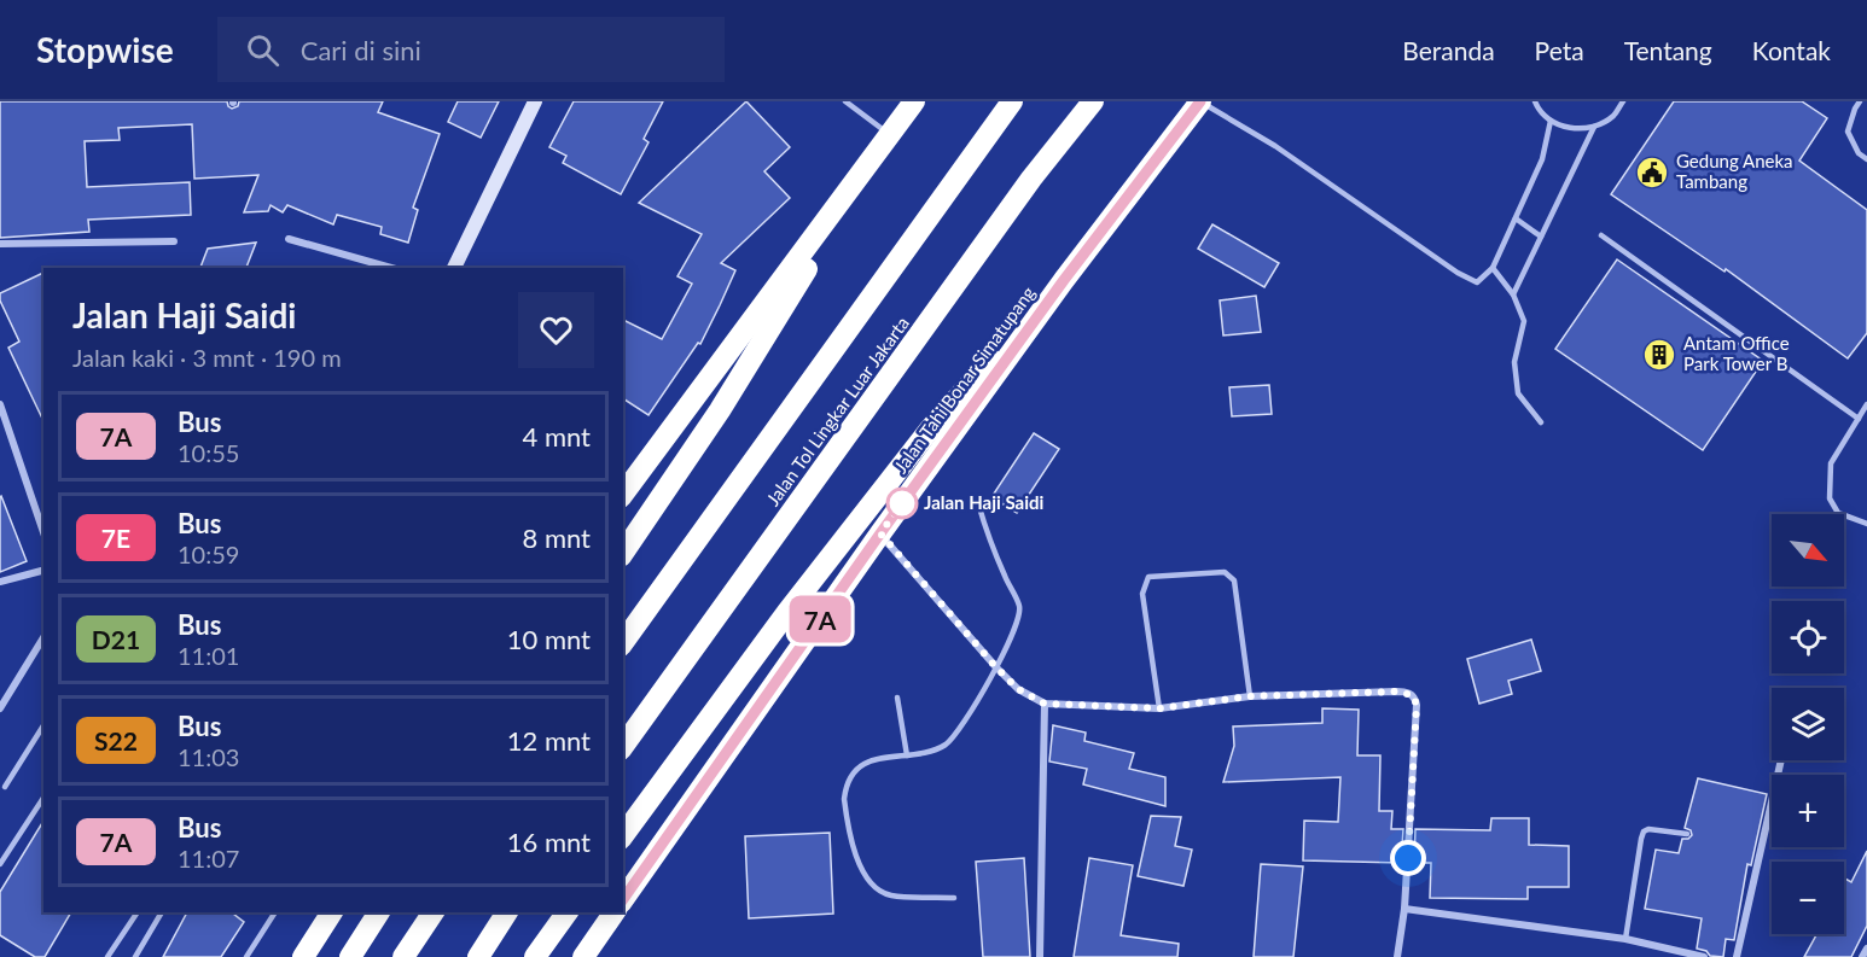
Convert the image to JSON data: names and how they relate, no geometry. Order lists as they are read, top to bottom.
{
  "streets": {
    "highway": ["Jalan Tahi Bonar Simatupang", "Jalan Tol Lingkar Luar Jakarta"]
  },
  "places": {
    "public building": ["Gedung Aneka Tambang"],
    "building": ["Antam Office Park Tower B"],
    "other": ["Jalan Haji Saidi"]
  },
  "lines": ["bus line 7A"],
  "north": "bottom right",
  "page": {
    "header": "Stopwise",
    "search": "Cari di sini",
    "nav": [
      "Beranda",
      "Peta",
      "Tentang",
      "Kontak"
    ],
    "on_map": "7A",
    "heading": ["Jalan Haji Saidi", "Jalan kaki · 3 mnt · 190 m"],
    "list": [
      {
        "mark": "7A",
        "name": "Bus",
        "note": "10:55",
        "value": "4 mnt"
      },
      {
        "mark": "7E",
        "name": "Bus",
        "note": "10:59",
        "value": "8 mnt"
      },
      {
        "mark": "D21",
        "name": "Bus",
        "note": "11:01",
        "value": "10 mnt"
      },
      {
        "mark": "S22",
        "name": "Bus",
        "note": "11:03",
        "value": "12 mnt"
      },
      {
        "mark": "7A",
        "name": "Bus",
        "note": "11:07",
        "value": "16 mnt"
      }
    ],
    "map_buttons": ["+", "−"]
  }
}
